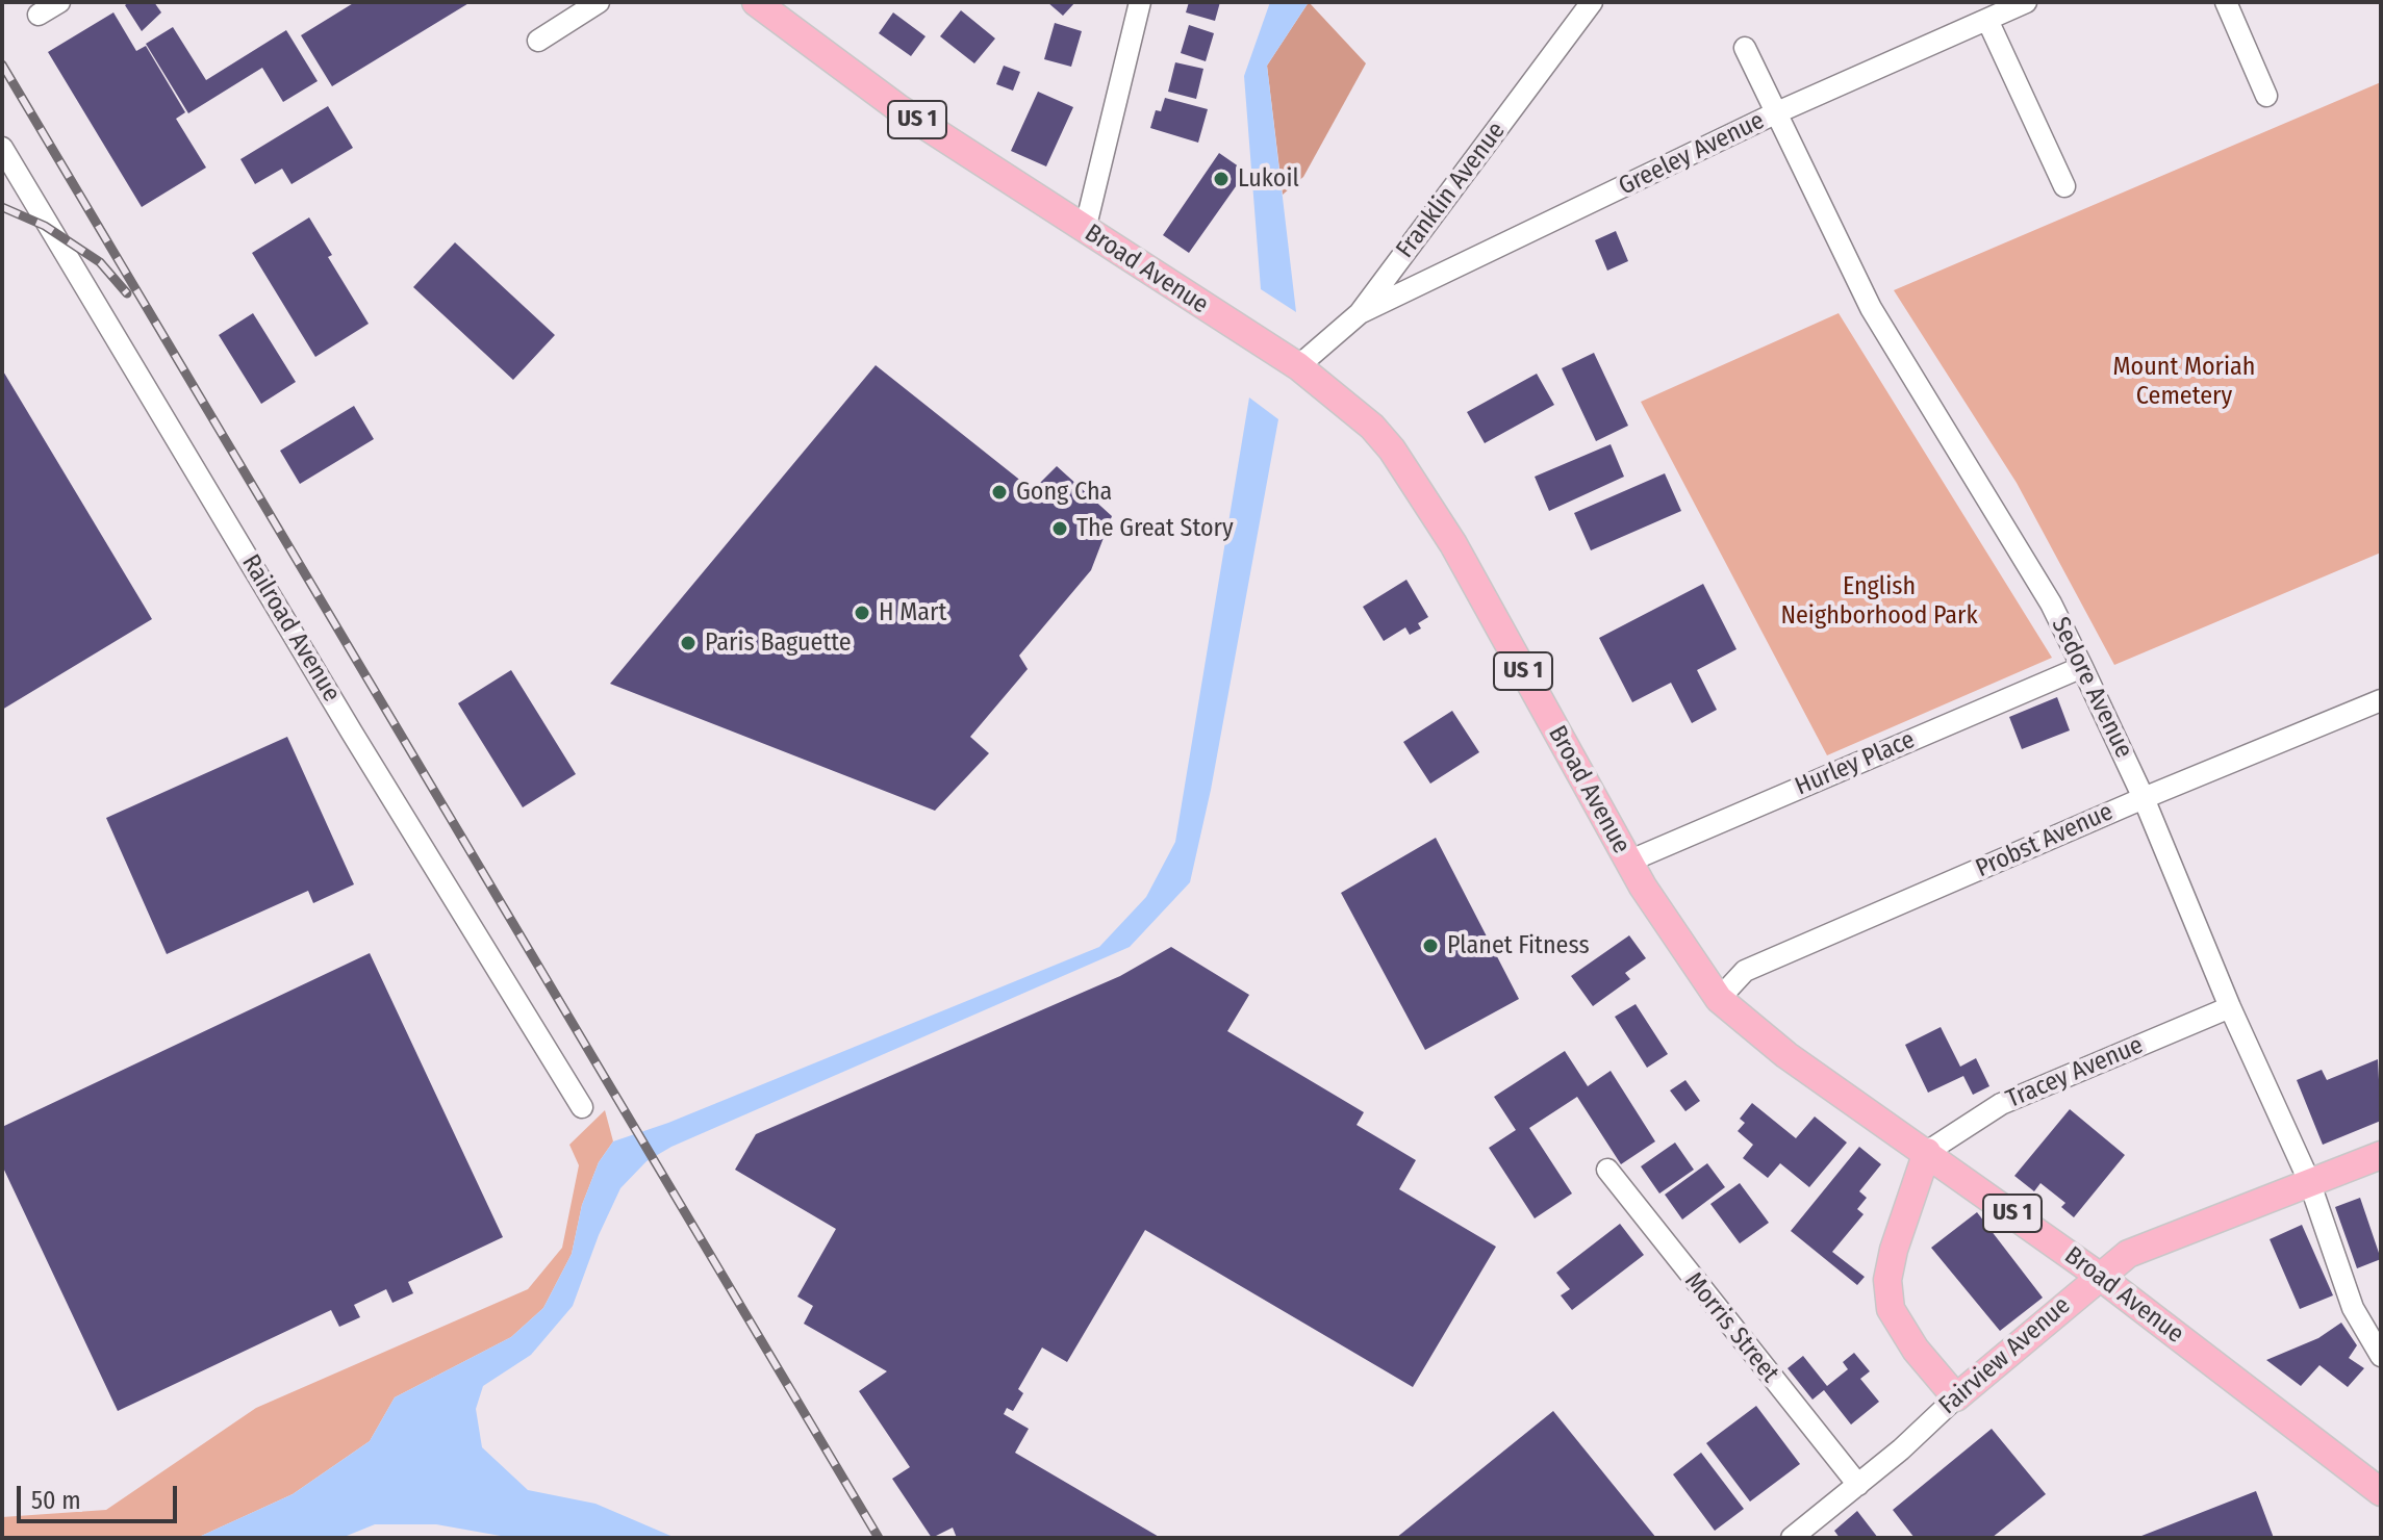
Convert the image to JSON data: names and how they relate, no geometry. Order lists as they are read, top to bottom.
{
  "streets": {
    "main road": ["US 1", "Broad Avenue", "Fairview Avenue"],
    "street": [
      "Greeley Avenue",
      "Franklin Avenue",
      "Railroad Avenue",
      "Sedore Avenue",
      "Hurley Place",
      "Probst Avenue",
      "Tracey Avenue",
      "Morris Street"
    ]
  },
  "crossings": [
    ["Greeley Avenue", "Franklin Avenue"],
    ["Greeley Avenue", "Sedore Avenue"],
    ["Franklin Avenue", "Broad Avenue"],
    ["Broad Avenue", "Hurley Place"],
    ["Broad Avenue", "Probst Avenue"],
    ["Broad Avenue", "Tracey Avenue"],
    ["Broad Avenue", "Fairview Avenue"],
    ["Sedore Avenue", "Hurley Place"],
    ["Sedore Avenue", "Probst Avenue"],
    ["Sedore Avenue", "Tracey Avenue"],
    ["Sedore Avenue", "Fairview Avenue"],
    ["Morris Street", "Fairview Avenue"]
  ],
  "parks": ["Mount Moriah Cemetery", "English Neighborhood Park"],
  "places": [
    "Lukoil",
    "Gong Cha",
    "The Great Story",
    "H Mart",
    "Paris Baguette",
    "Planet Fitness"
  ],
  "scale_bar": "50 m"
}
